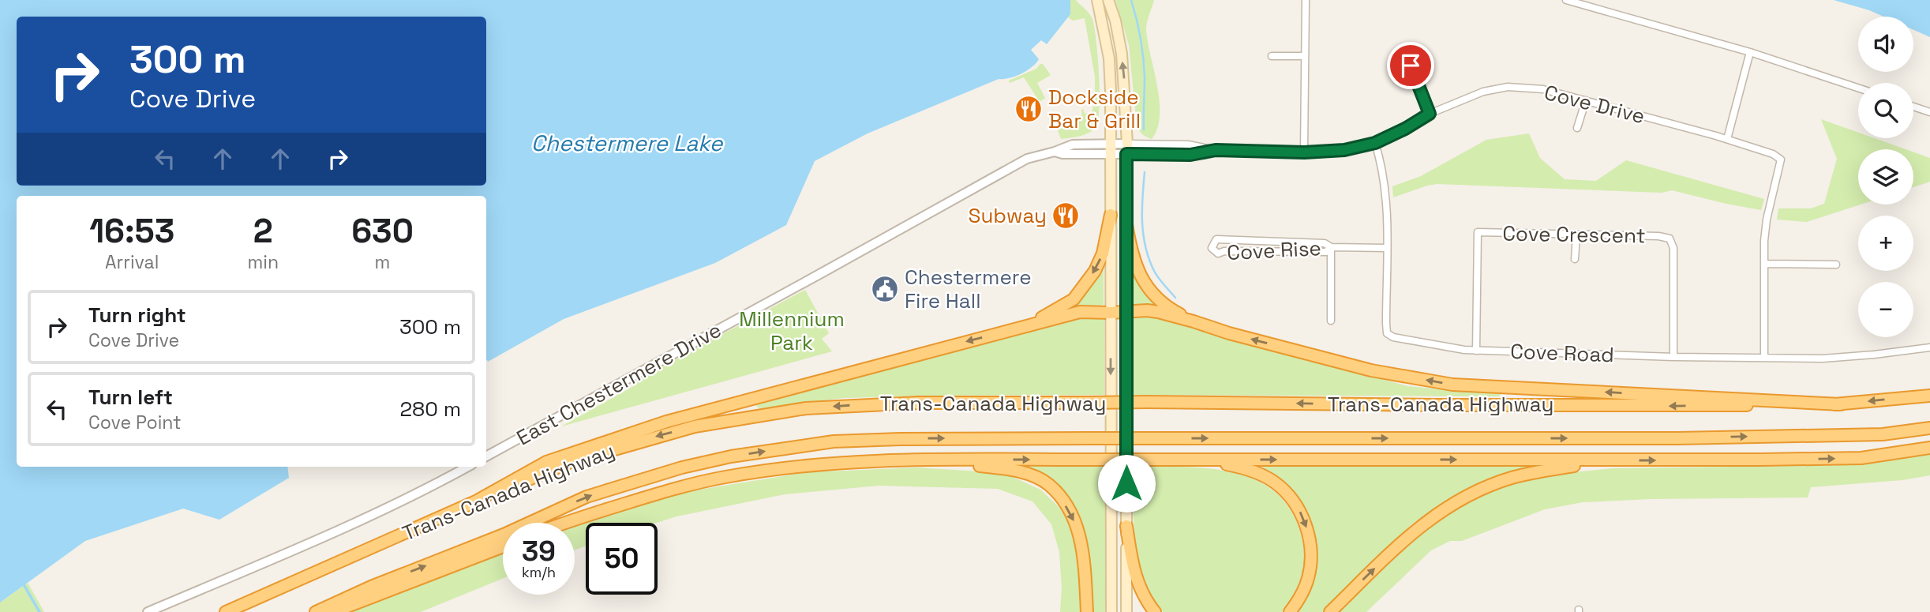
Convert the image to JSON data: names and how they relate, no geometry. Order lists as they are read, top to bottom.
{
  "streets": {
    "highway": ["Trans-Canada Highway"],
    "street": [
      "Cove Drive",
      "Cove Crescent",
      "Cove Rise",
      "Cove Road",
      "East Chestermere Drive"
    ]
  },
  "crossings": [
    ["Cove Drive", "Cove Road"],
    ["Cove Drive", "East Chestermere Drive"],
    ["Cove Crescent", "Cove Road"],
    ["Cove Rise", "Cove Road"]
  ],
  "water": ["Chestermere Lake"],
  "parks": ["Millennium Park"],
  "places": {
    "restaurant": ["Dockside Bar & Grill", "Subway"],
    "public building": ["Chestermere Fire Hall"]
  },
  "page": {
    "map_buttons": ["+", "−"],
    "turn": ["300 m", "Cove Drive"],
    "eta": [
      "16:53",
      "Arrival",
      "2",
      "min",
      "630",
      "m"
    ],
    "list": [
      {
        "name": "Turn right",
        "note": "Cove Drive",
        "value": "300 m"
      },
      {
        "name": "Turn left",
        "note": "Cove Point",
        "value": "280 m"
      }
    ],
    "speed": "39 km/h",
    "limit": "50"
  }
}
